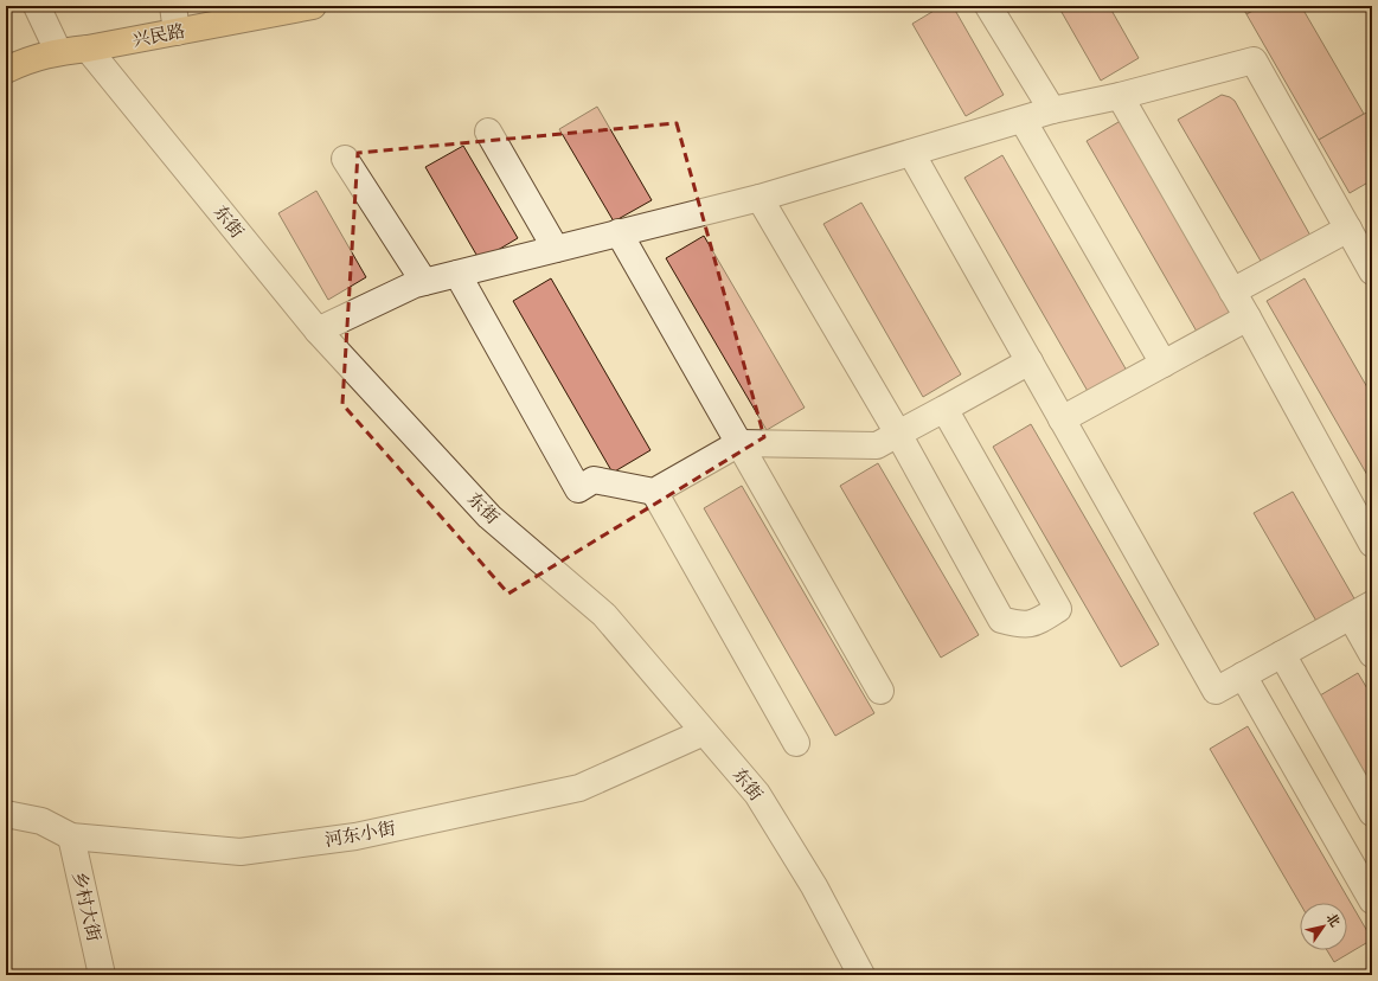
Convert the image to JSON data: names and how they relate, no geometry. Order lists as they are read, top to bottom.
{
  "streets": {
    "main road": ["兴民路"],
    "street": ["东街", "河东小街", "乡村大街"]
  },
  "crossings": [
    ["兴民路", "东街"],
    ["东街", "河东小街"],
    ["河东小街", "乡村大街"]
  ],
  "north": "top right"
}
